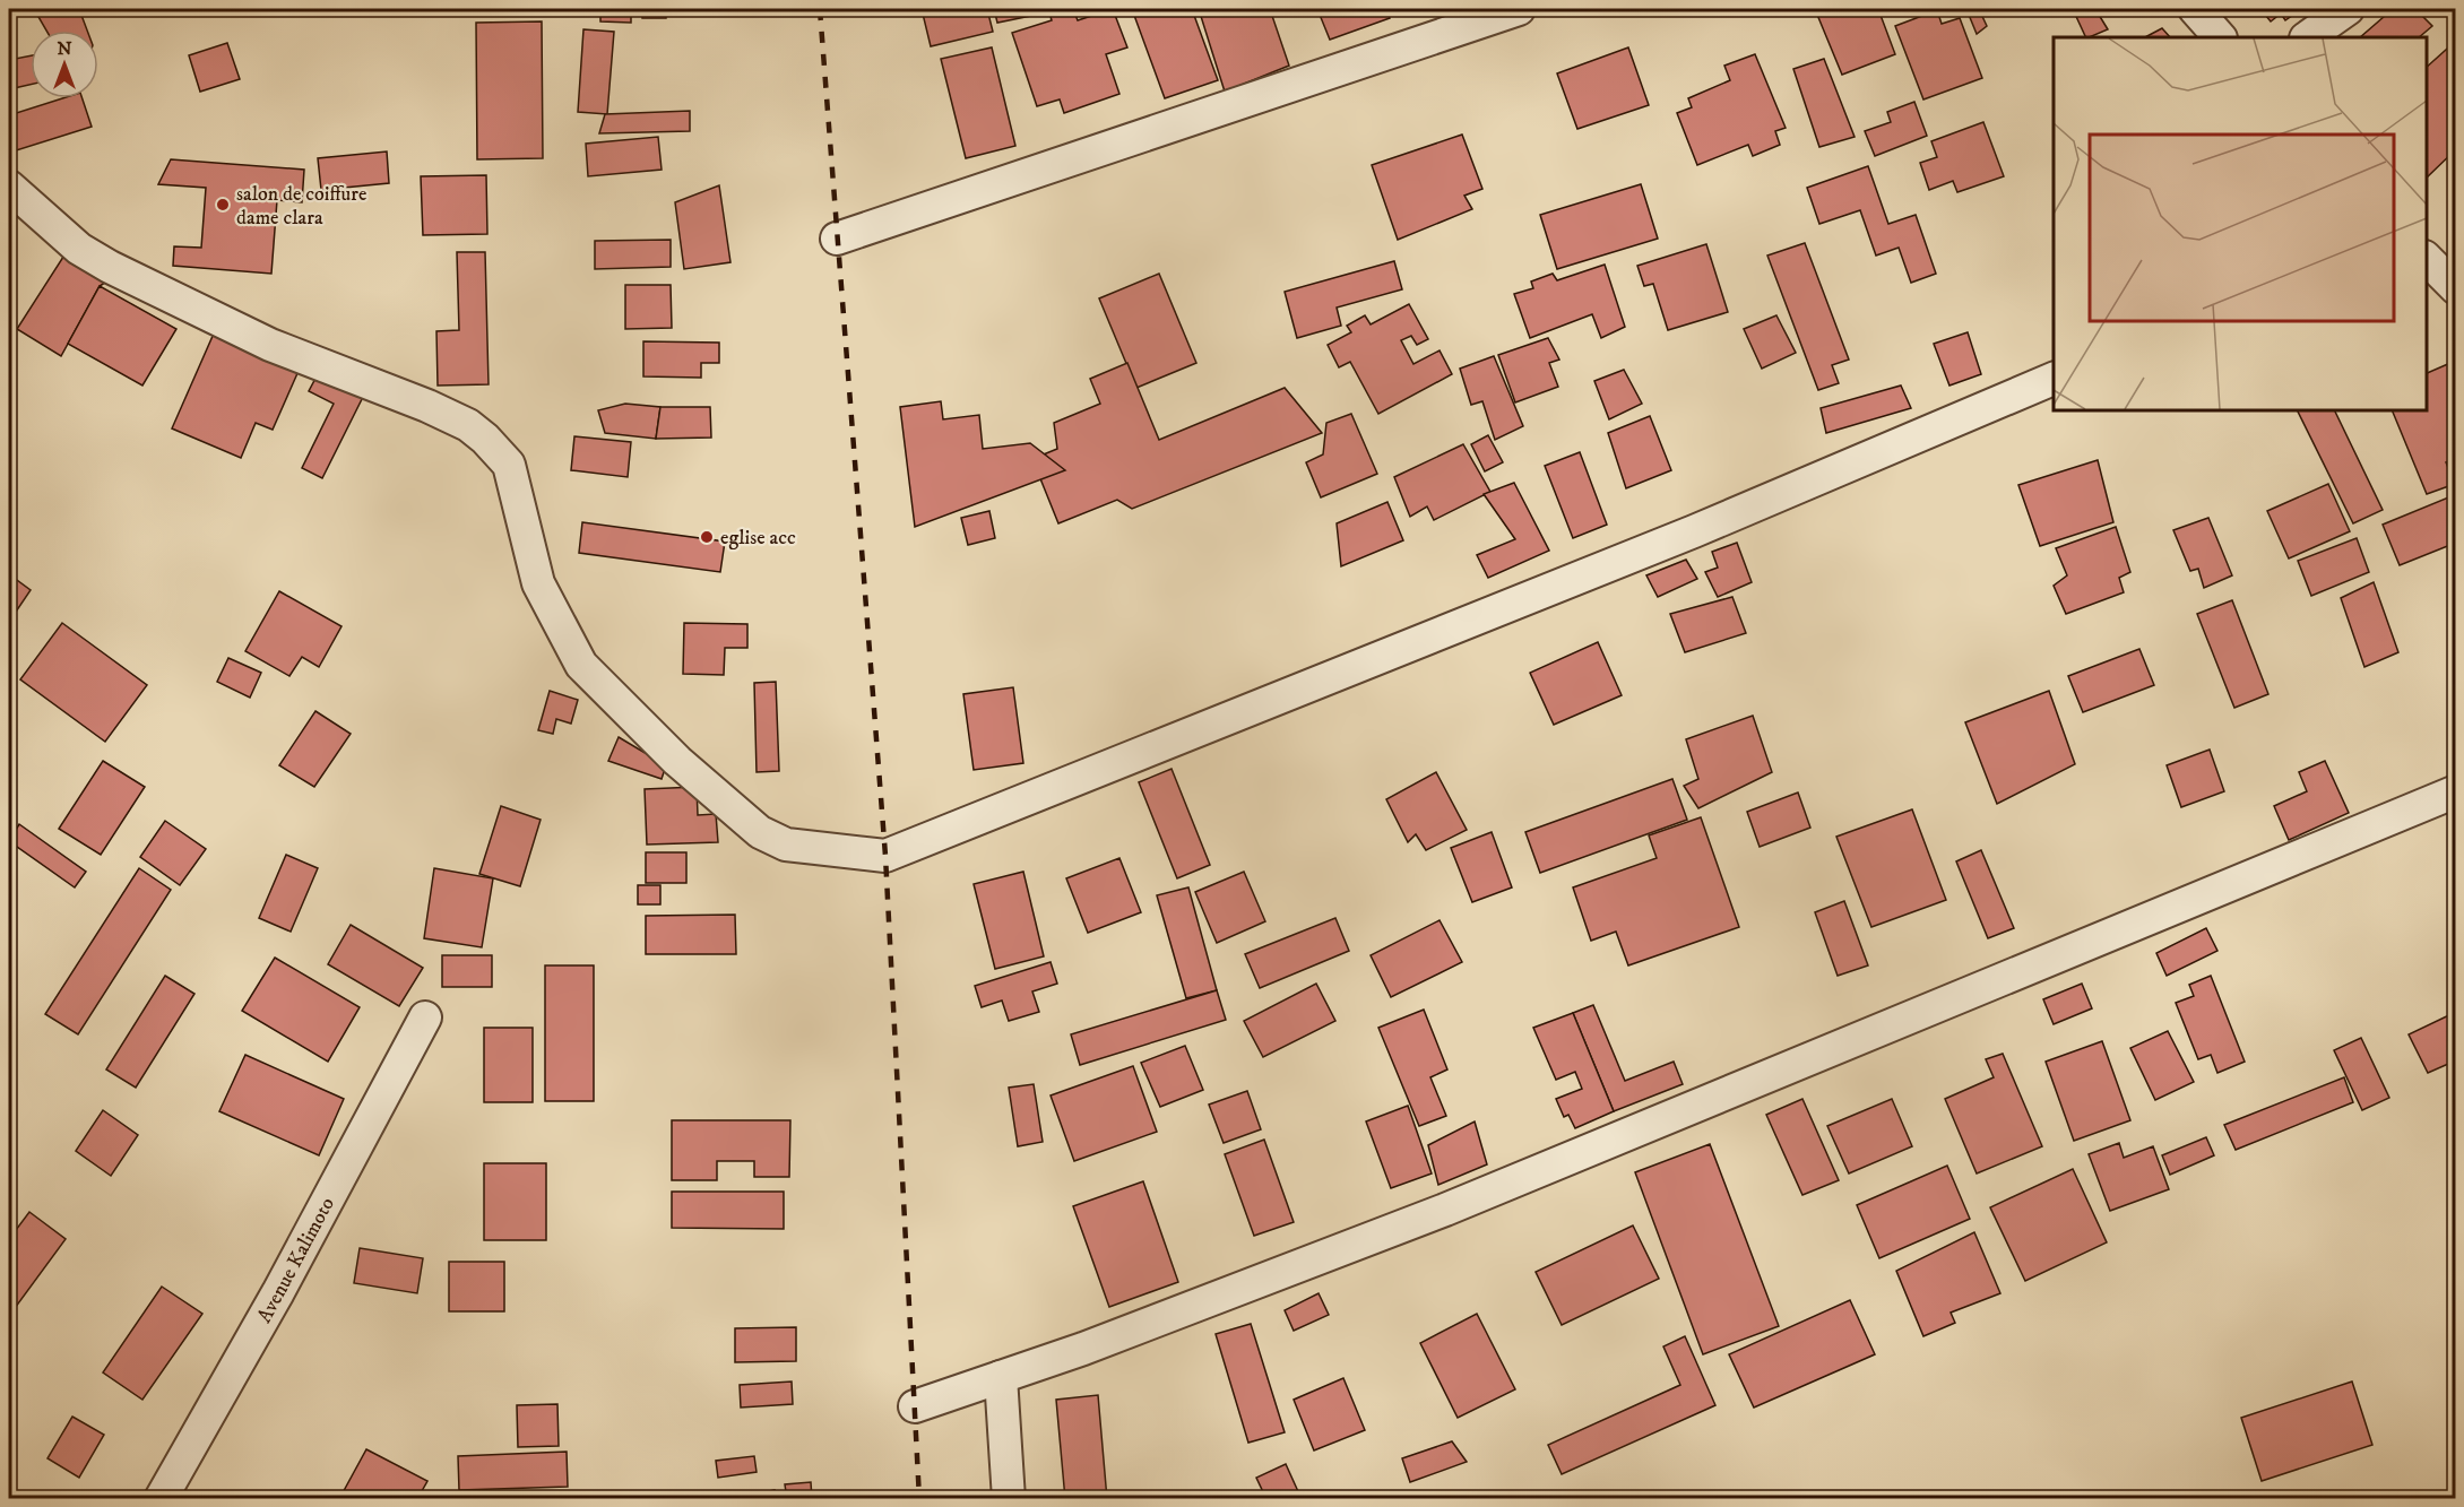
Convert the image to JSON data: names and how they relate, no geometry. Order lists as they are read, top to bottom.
{
  "streets": {
    "street": ["Avenue Kalimoto"]
  },
  "places": ["salon de coiffure dame clara", "eglise acc"],
  "north": "top"
}
